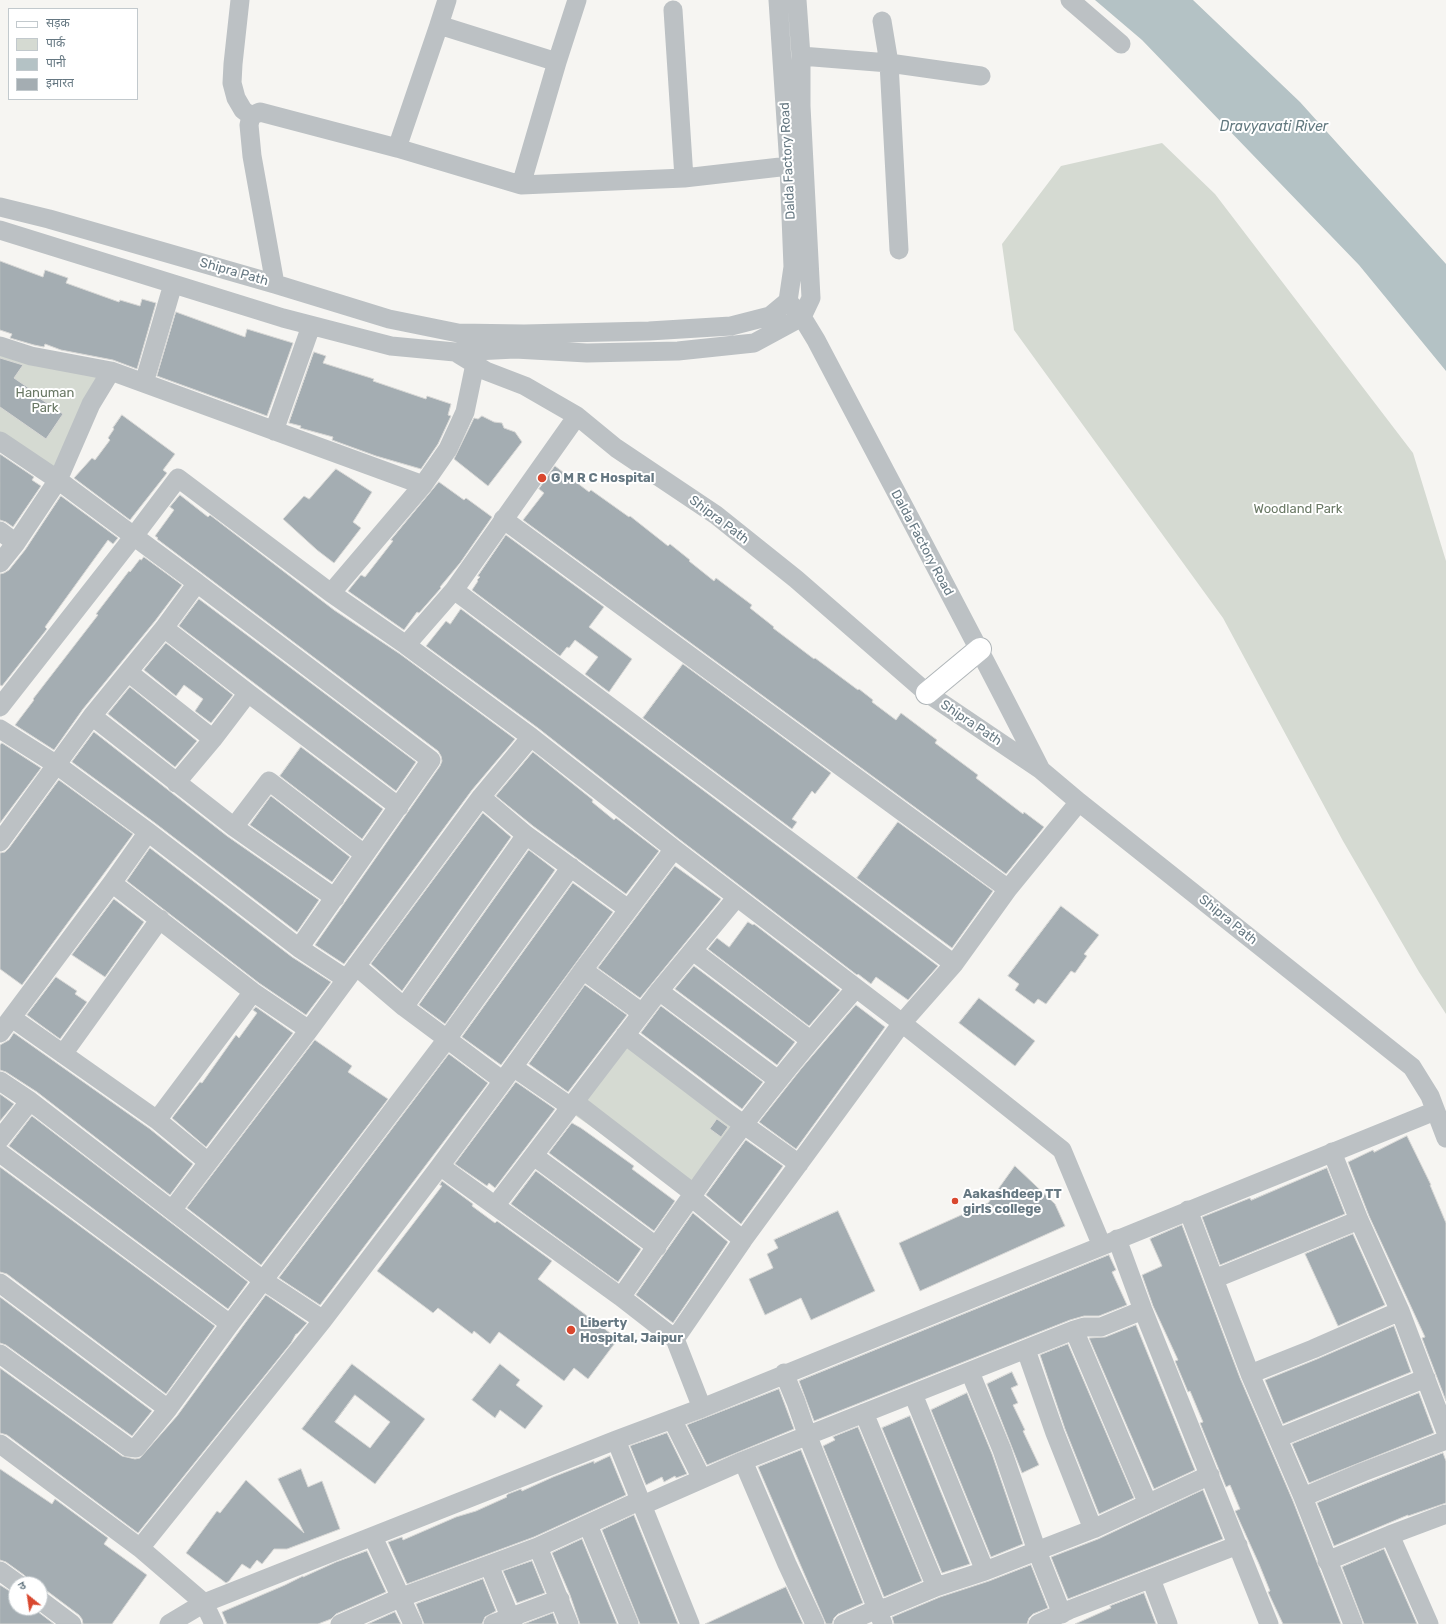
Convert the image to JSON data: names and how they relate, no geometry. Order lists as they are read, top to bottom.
{
  "streets": {
    "street": ["Dalda Factory Road", "Shipra Path"]
  },
  "crossings": [
    ["Dalda Factory Road", "Shipra Path"]
  ],
  "water": ["Dravyavati River"],
  "parks": ["Hanuman Park", "Woodland Park"],
  "places": ["G M R C Hospital", "Aakashdeep TT girls college", "Liberty Hospital, Jaipur"],
  "legend": [
    "सड़क",
    "पार्क",
    "पानी",
    "इमारत"
  ],
  "north": "top left"
}
